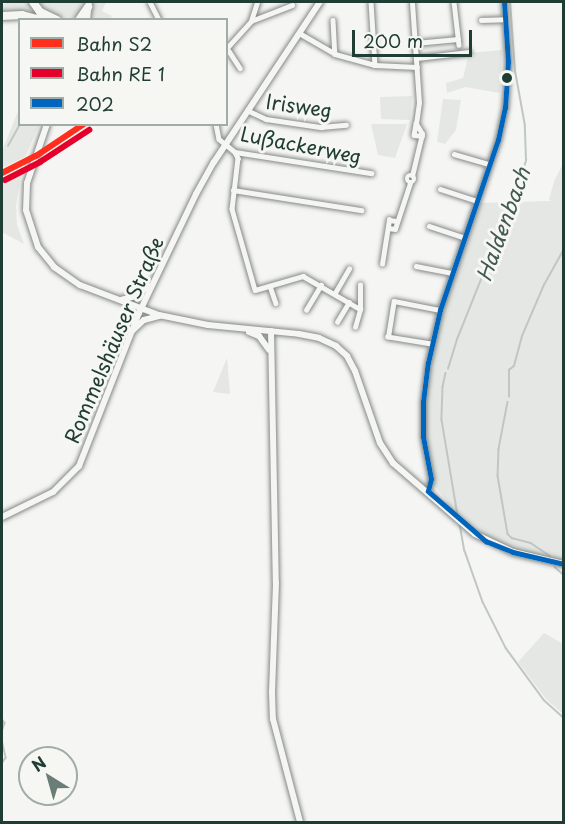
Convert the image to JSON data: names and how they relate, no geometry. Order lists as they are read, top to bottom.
{
  "streets": {
    "main road": ["Rommelshäuser Straße"],
    "street": ["Irisweg", "Lußackerweg"]
  },
  "crossings": [
    ["Irisweg", "Rommelshäuser Straße"],
    ["Lußackerweg", "Rommelshäuser Straße"]
  ],
  "water": ["Haldenbach"],
  "lines": ["transit line 202", "rail line S2"],
  "legend": ["Bahn S2", "Bahn RE 1", "202"],
  "scale_bar": "200 m",
  "north": "top left"
}
